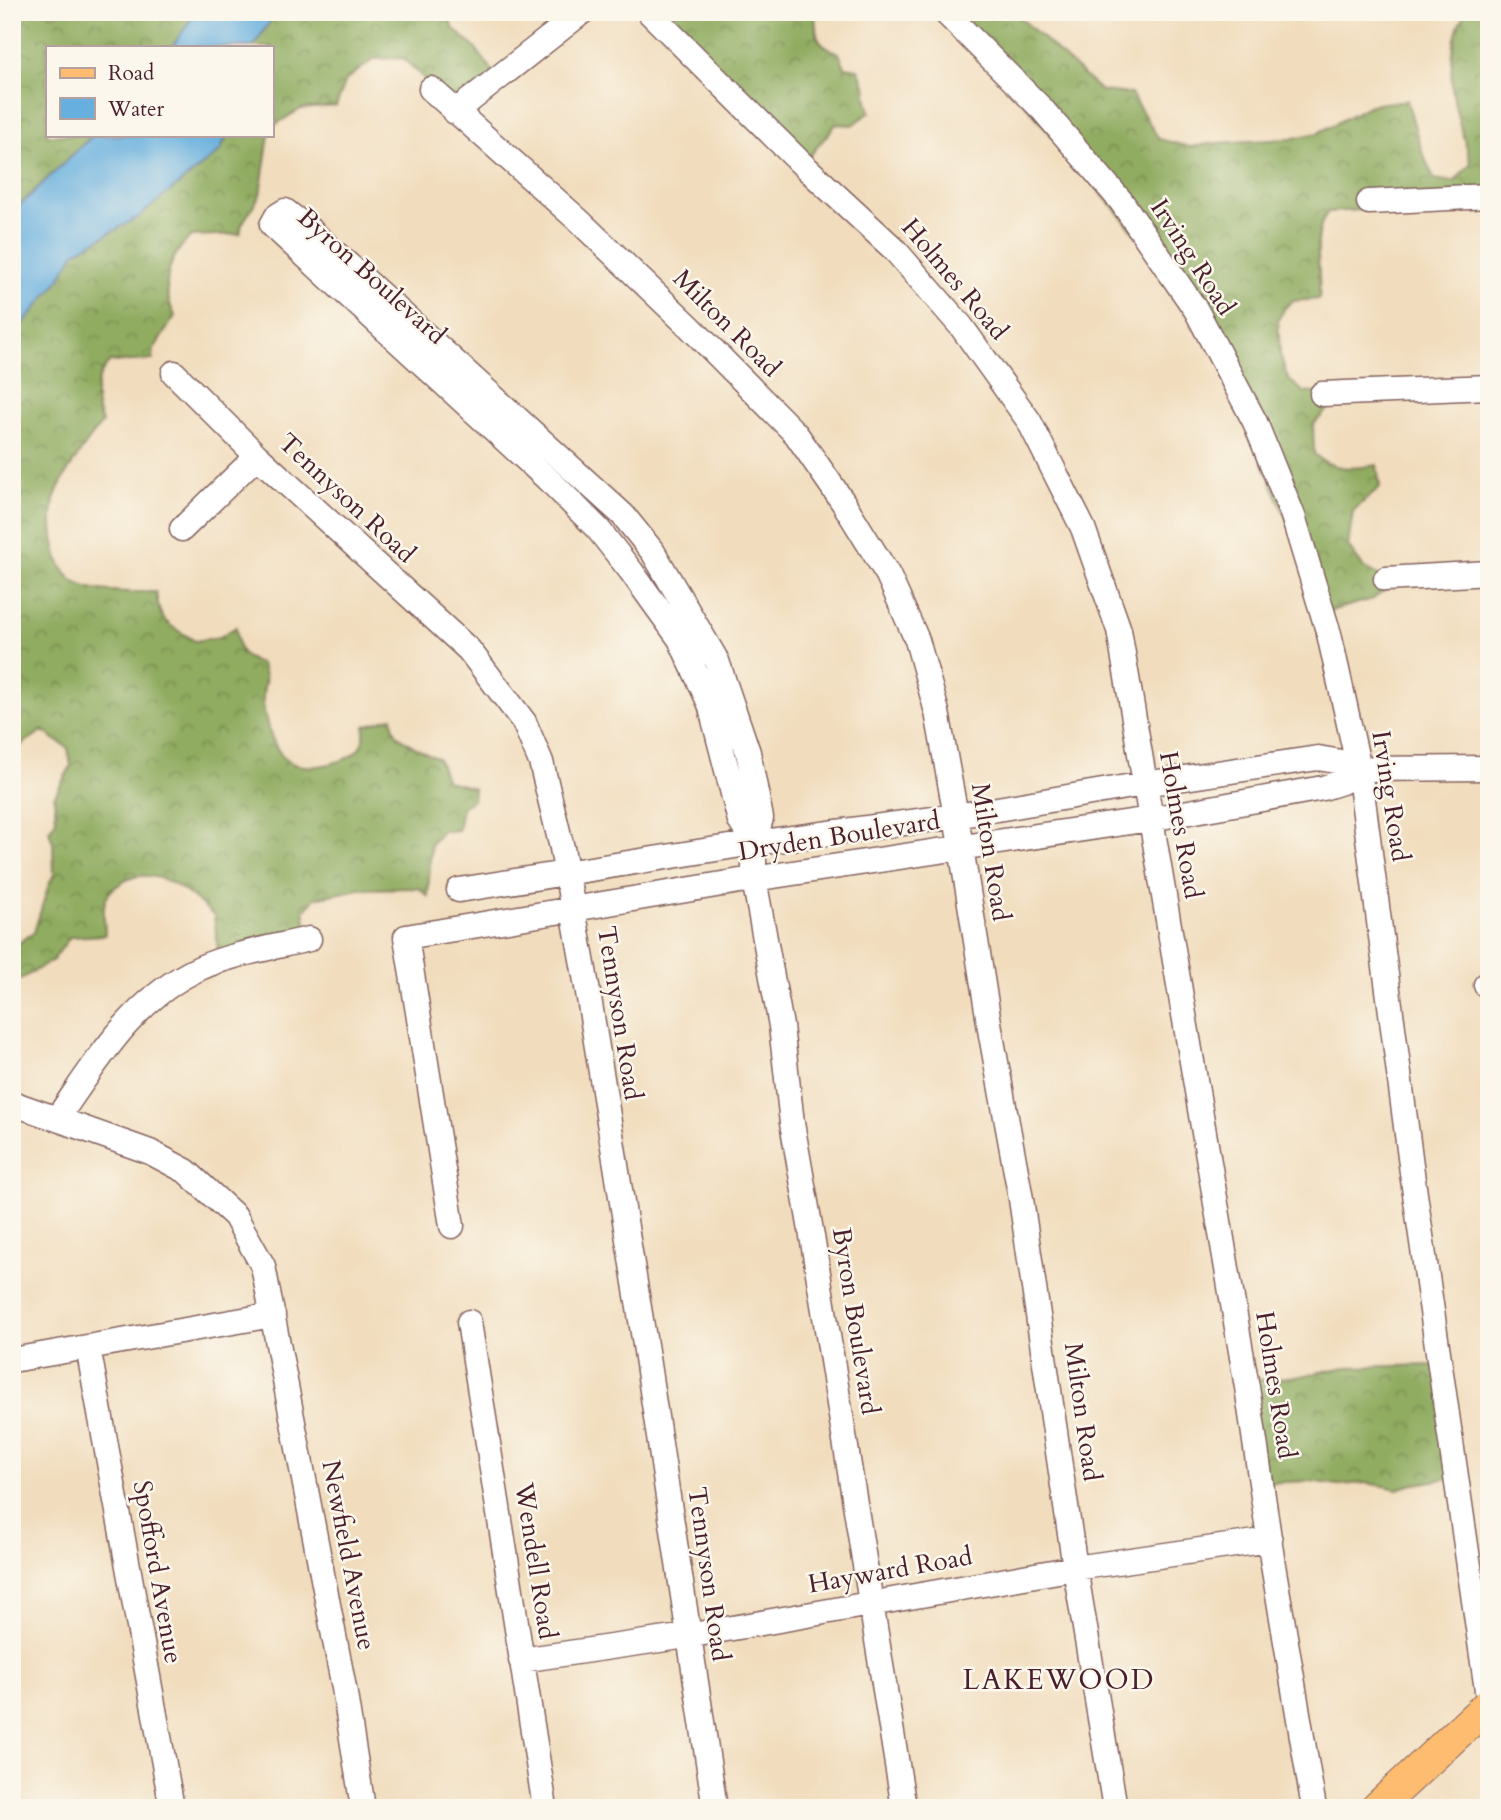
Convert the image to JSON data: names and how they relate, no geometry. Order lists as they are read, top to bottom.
{
  "streets": {
    "street": [
      "Irving Road",
      "Byron Boulevard",
      "Holmes Road",
      "Milton Road",
      "Tennyson Road",
      "Dryden Boulevard",
      "Newfield Avenue",
      "Wendell Road",
      "Hayward Road",
      "Spofford Avenue"
    ]
  },
  "crossings": [
    ["Irving Road", "Dryden Boulevard"],
    ["Byron Boulevard", "Dryden Boulevard"],
    ["Byron Boulevard", "Hayward Road"],
    ["Holmes Road", "Dryden Boulevard"],
    ["Holmes Road", "Hayward Road"],
    ["Milton Road", "Dryden Boulevard"],
    ["Milton Road", "Hayward Road"],
    ["Tennyson Road", "Dryden Boulevard"],
    ["Tennyson Road", "Hayward Road"],
    ["Wendell Road", "Hayward Road"]
  ],
  "districts": ["LAKEWOOD"],
  "legend": ["Road", "Water"]
}
